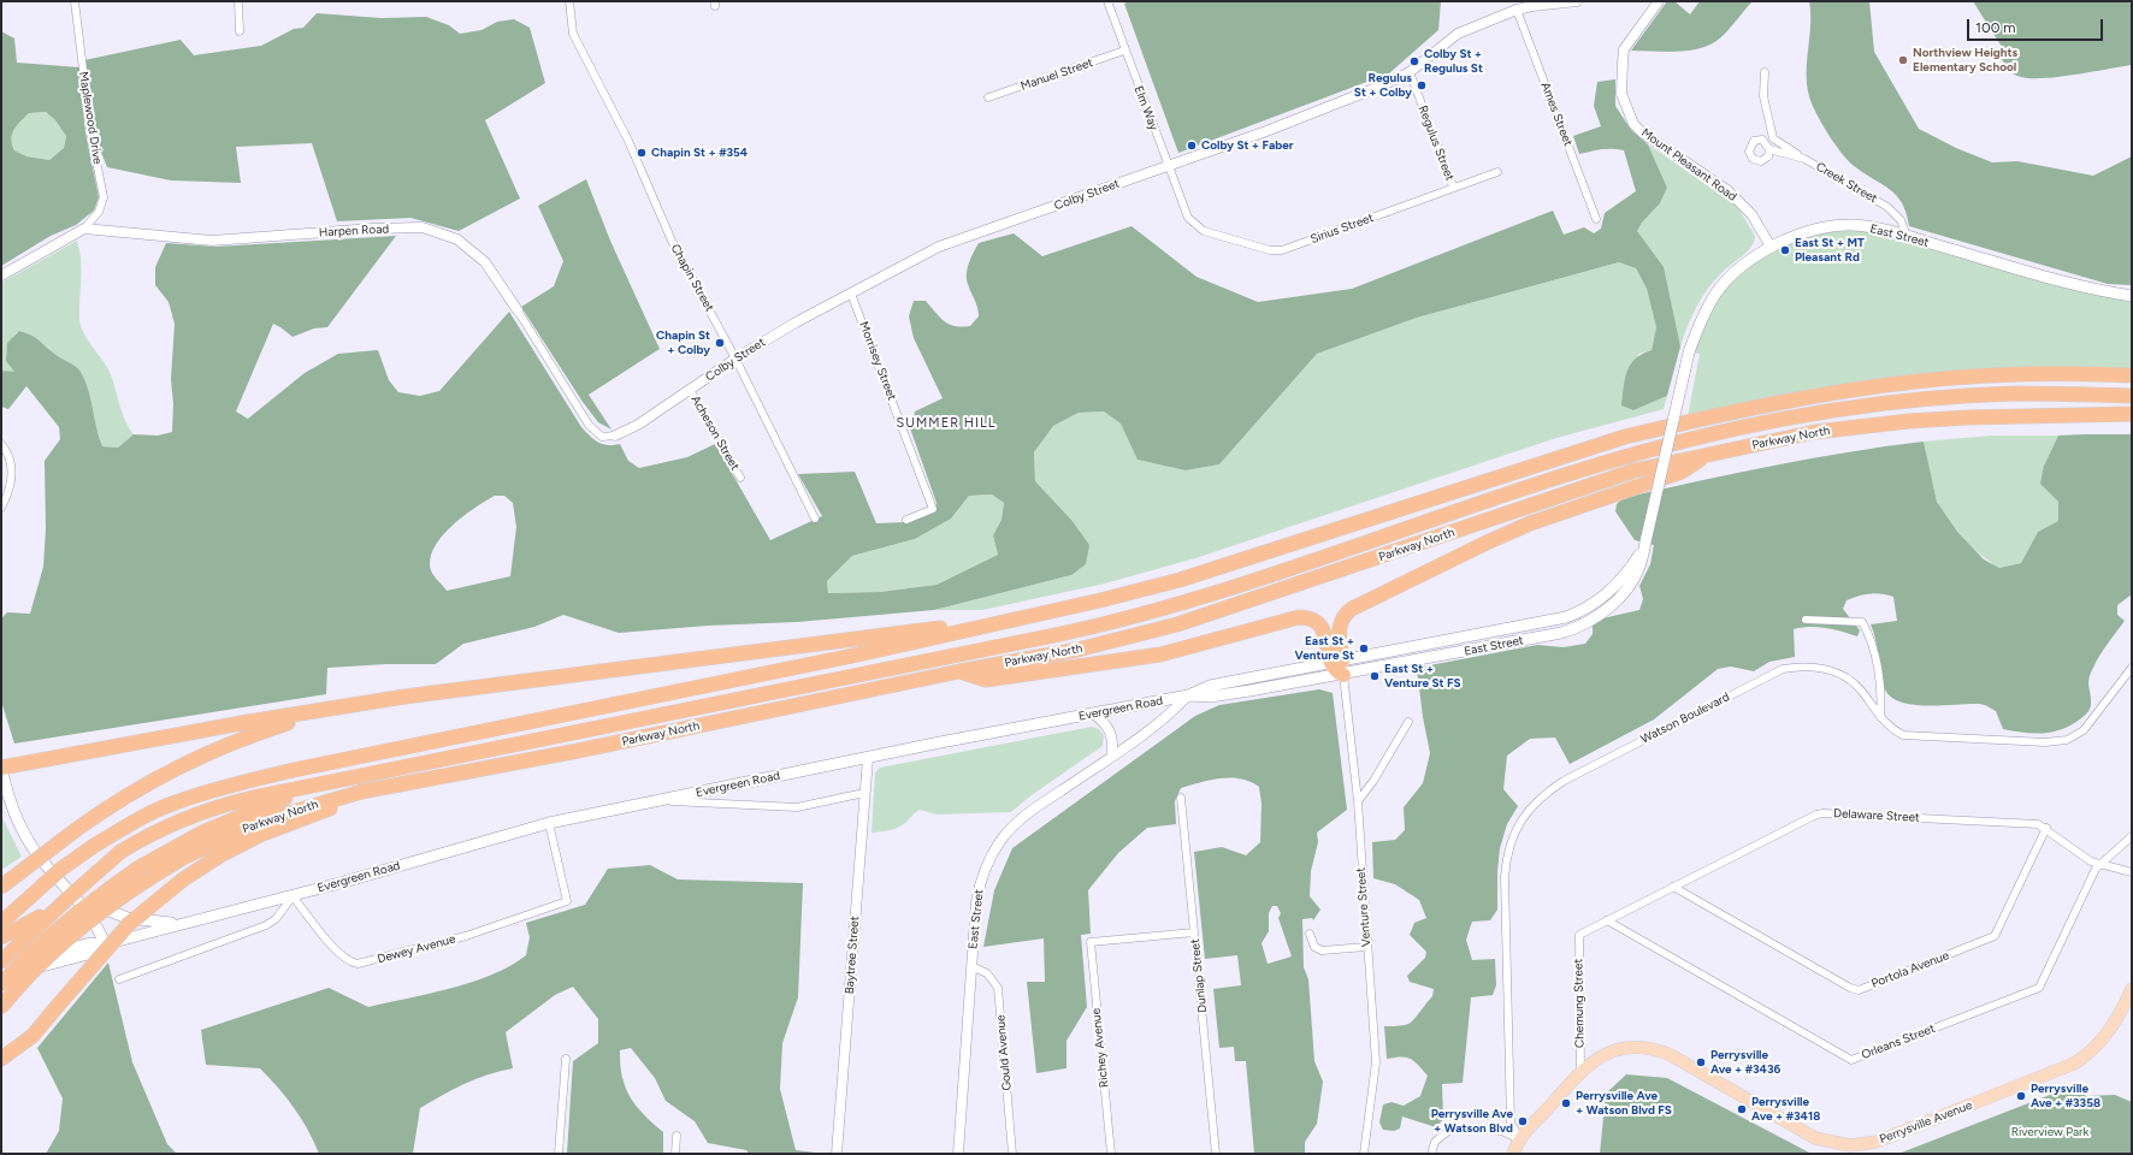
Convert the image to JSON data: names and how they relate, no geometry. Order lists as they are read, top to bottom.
{
  "streets": {
    "highway": ["Parkway North"],
    "main road": ["East Street", "Evergreen Road", "Perrysville Avenue"],
    "street": [
      "Manuel Street",
      "Elm Way",
      "Ames Street",
      "Maplewood Drive",
      "Regulus Street",
      "Mount Pleasant Road",
      "Creek Street",
      "Colby Street",
      "Sirius Street",
      "Harpen Road",
      "Chapin Street",
      "Morrisey Street",
      "Acheson Street",
      "Watson Boulevard",
      "Delaware Street",
      "Venture Street",
      "Dewey Avenue",
      "Baytree Street",
      "Portola Avenue",
      "Dunlap Street",
      "Chemung Street",
      "Orleans Street",
      "Richey Avenue",
      "Gould Avenue"
    ]
  },
  "crossings": [
    ["Manuel Street", "Elm Way"],
    ["Elm Way", "Colby Street"],
    ["Elm Way", "Sirius Street"],
    ["Ames Street", "Colby Street"],
    ["Maplewood Drive", "Harpen Road"],
    ["Regulus Street", "Colby Street"],
    ["Regulus Street", "Sirius Street"],
    ["Mount Pleasant Road", "East Street"],
    ["Creek Street", "East Street"],
    ["Colby Street", "Harpen Road"],
    ["Colby Street", "Chapin Street"],
    ["Colby Street", "Morrisey Street"],
    ["Colby Street", "Acheson Street"],
    ["East Street", "Evergreen Road"],
    ["East Street", "Venture Street"],
    ["East Street", "Gould Avenue"],
    ["Evergreen Road", "Dewey Avenue"],
    ["Evergreen Road", "Baytree Street"],
    ["Watson Boulevard", "Perrysville Avenue"],
    ["Delaware Street", "Portola Avenue"],
    ["Delaware Street", "Chemung Street"],
    ["Delaware Street", "Orleans Street"],
    ["Dunlap Street", "Richey Avenue"],
    ["Chemung Street", "Perrysville Avenue"]
  ],
  "districts": ["SUMMER HILL"],
  "parks": ["Riverview Park"],
  "places": [
    "Northview Heights Elementary School",
    "Colby St + Regulus St",
    "Regulus St + Colby",
    "Colby St + Faber",
    "Chapin St + #354",
    "East St + MT Pleasant Rd",
    "Chapin St + Colby",
    "East St + Venture St",
    "East St + Venture St FS",
    "Perrysville Ave + #3436",
    "Perrysville Ave + #3358",
    "Perrysville Ave + Watson Blvd FS",
    "Perrysville Ave + #3418",
    "Perrysville Ave + Watson Blvd"
  ],
  "scale_bar": "100 m"
}
